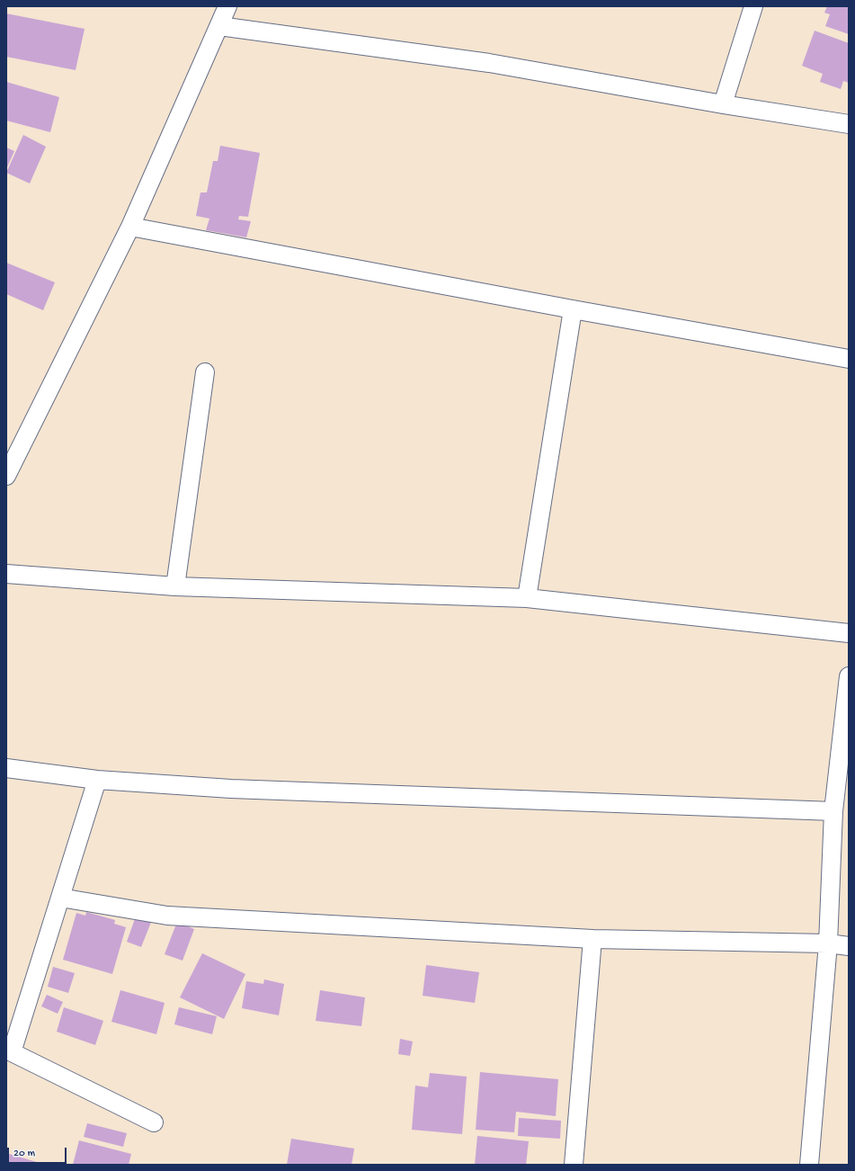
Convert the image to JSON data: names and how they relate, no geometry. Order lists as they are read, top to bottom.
{
  "scale_bar": "20 m"
}
